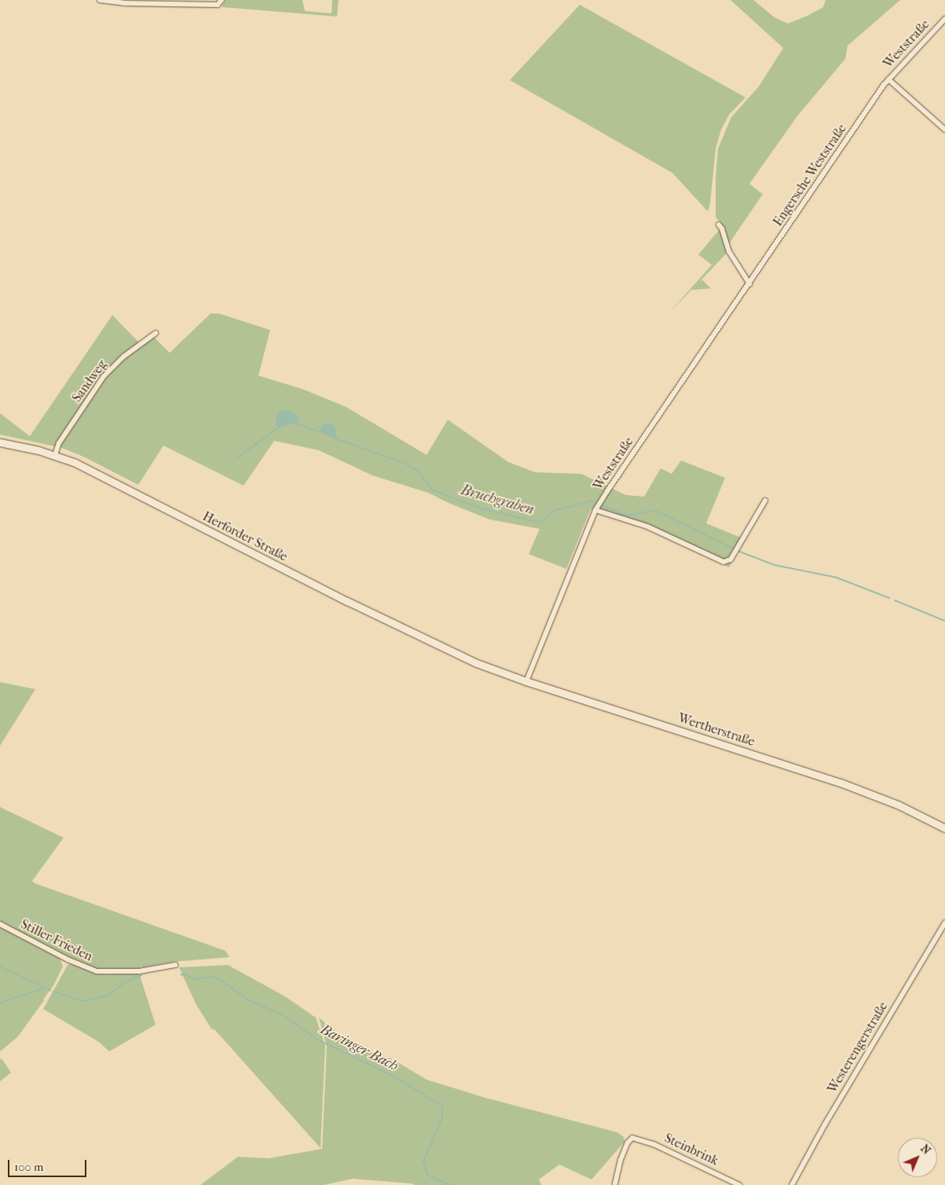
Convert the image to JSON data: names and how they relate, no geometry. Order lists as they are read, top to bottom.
{
  "streets": {
    "main road": ["Herforder Straße", "Wertherstraße"],
    "street": [
      "Weststraße",
      "Engersche Weststraße",
      "Sandweg",
      "Stiller Frieden",
      "Westerengerstraße",
      "Steinbrink"
    ]
  },
  "crossings": [
    ["Weststraße", "Engersche Weststraße"],
    ["Weststraße", "Wertherstraße"],
    ["Sandweg", "Herforder Straße"],
    ["Herforder Straße", "Wertherstraße"]
  ],
  "water": ["Bruchgraben", "Baringer Bach"],
  "scale_bar": "100 m",
  "north": "top right"
}
